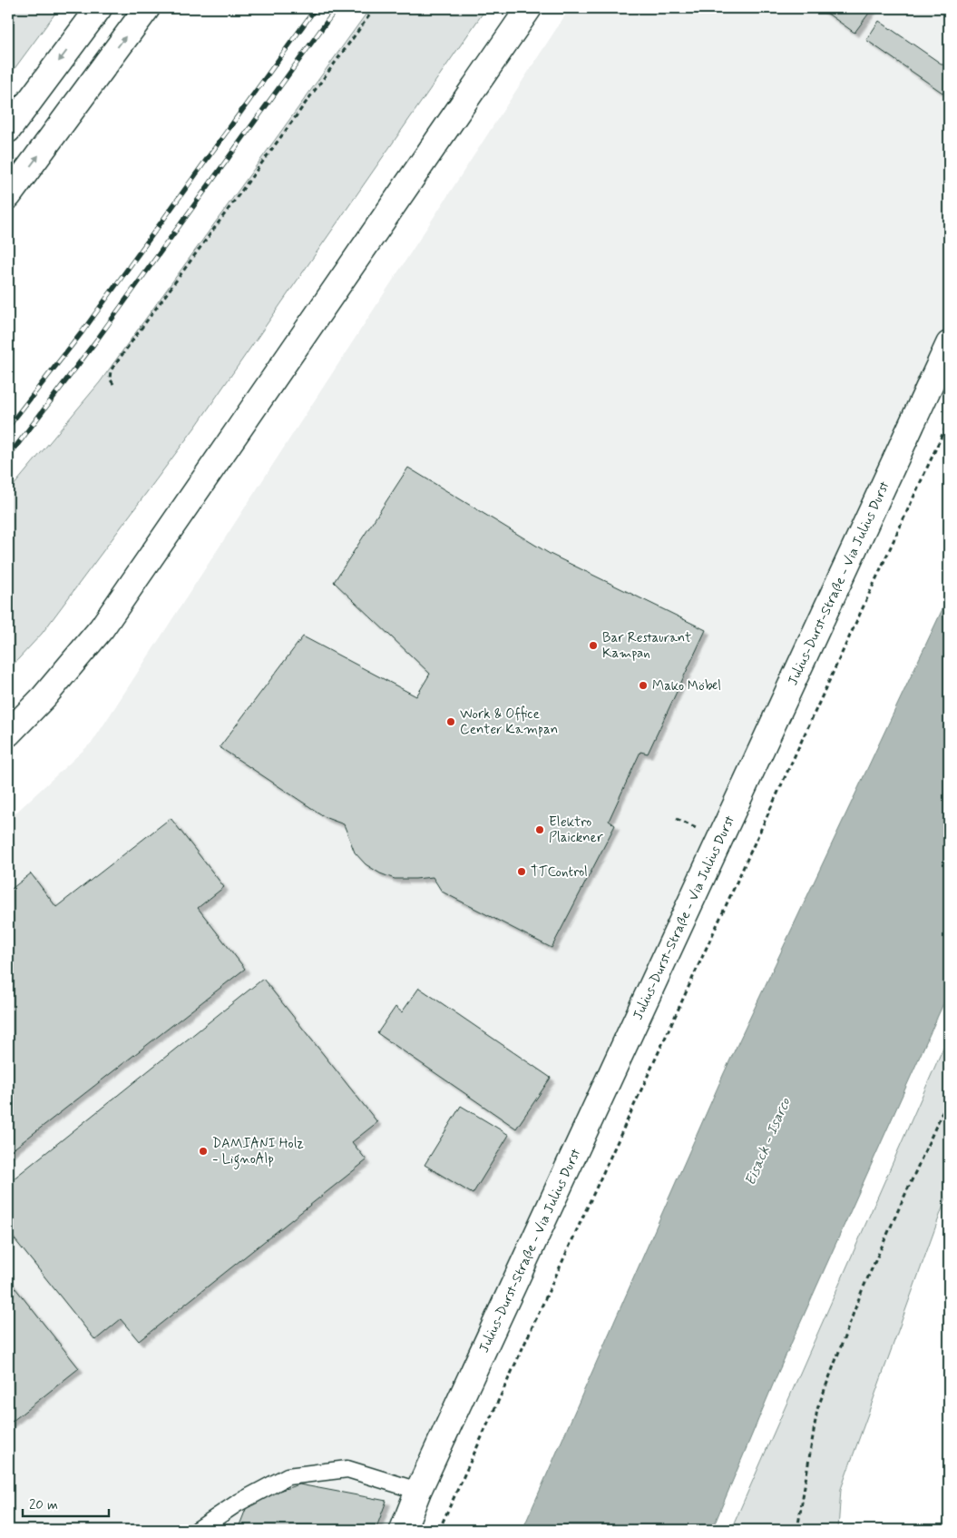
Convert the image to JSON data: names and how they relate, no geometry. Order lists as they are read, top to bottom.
{
  "streets": {
    "main road": ["Julius-Durst-Straße - Via Julius Durst"]
  },
  "water": ["Eisack - Isarco"],
  "places": [
    "Bar Restaurant Kampan",
    "Mako Möbel",
    "Work & Office Center Kampan",
    "Elektro Plaickner",
    "TTControl",
    "DAMIANI Holz - LignoAlp"
  ],
  "scale_bar": "20 m"
}
